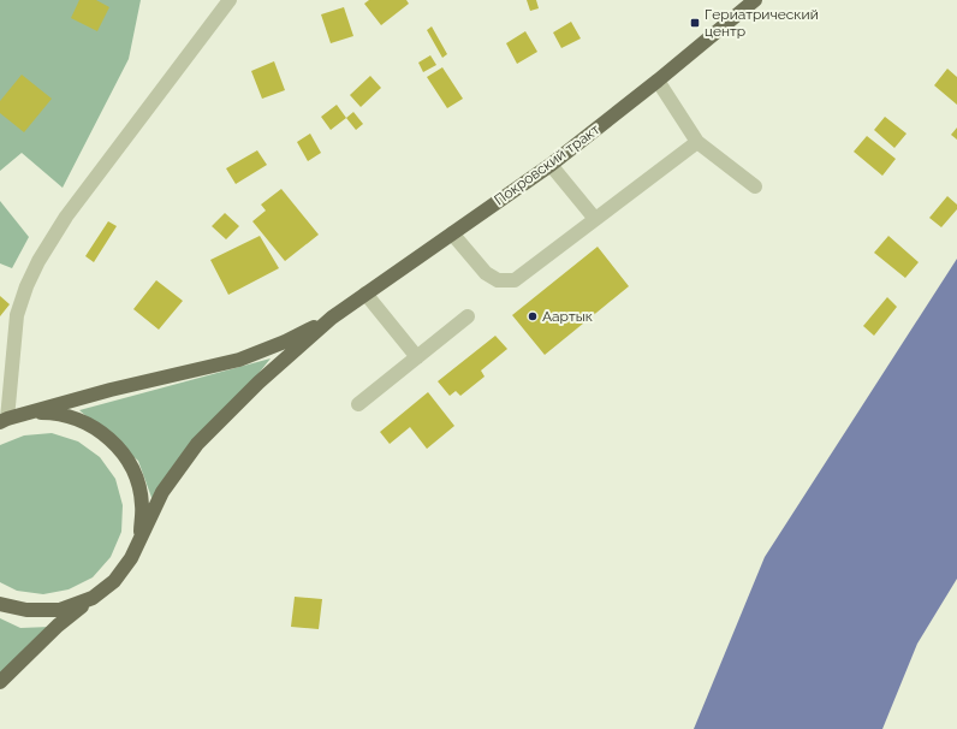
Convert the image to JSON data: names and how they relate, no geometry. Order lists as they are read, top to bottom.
{
  "streets": {
    "main road": ["Покровский тракт"]
  },
  "places": {
    "transit": ["Гериатрический центр"],
    "other": ["Аартык"]
  }
}
